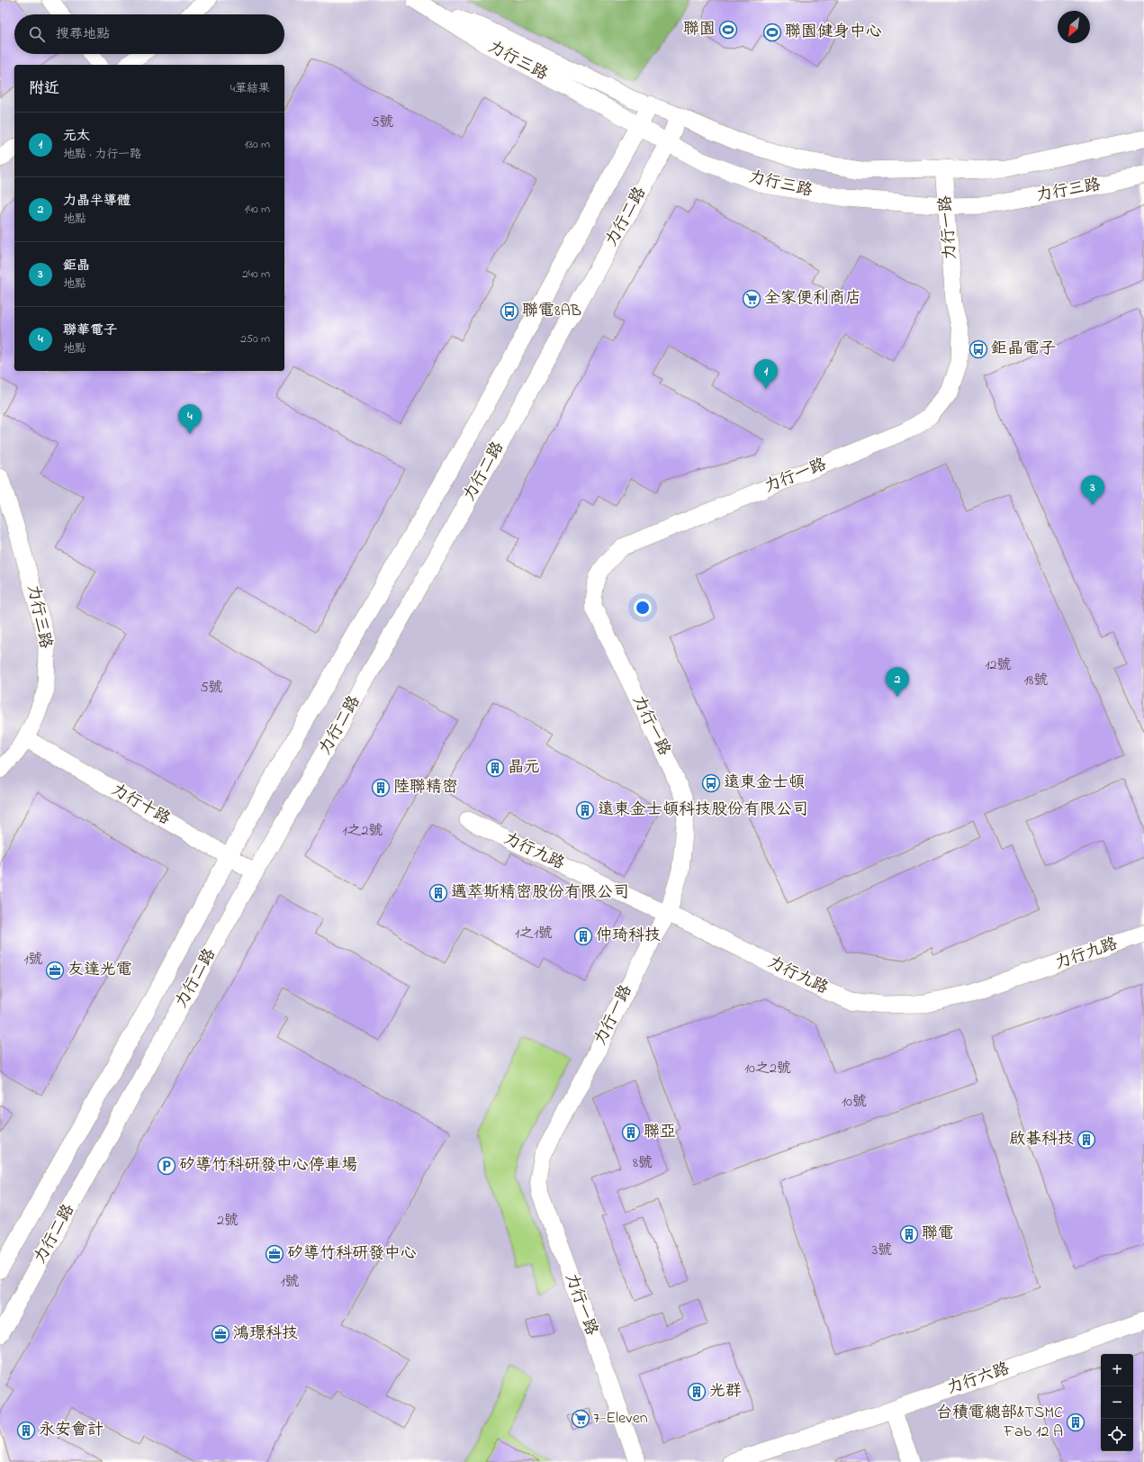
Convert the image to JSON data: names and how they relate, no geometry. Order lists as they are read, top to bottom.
{
  "streets": {
    "street": [
      "力行三路",
      "力行二路",
      "力行一路",
      "力行十路",
      "力行九路",
      "力行六路"
    ]
  },
  "crossings": [
    ["力行三路", "力行二路"],
    ["力行三路", "力行一路"],
    ["力行三路", "力行十路"],
    ["力行二路", "力行十路"],
    ["力行一路", "力行九路"]
  ],
  "places": {
    "sports": ["聯園", "聯園健身中心"],
    "supermarket": ["全家便利商店", "7-Eleven"],
    "bus stop": ["聯電8AB", "鉅晶電子", "遠東金士頓"],
    "building": [
      "晶元",
      "陸聯精密",
      "遠東金士頓科技股份有限公司",
      "邁萃斯精密股份有限公司",
      "仲琦科技",
      "聯亞",
      "啟碁科技",
      "聯電",
      "光群",
      "台積電總部&TSMC Fab 12 A",
      "永安會計"
    ],
    "office": ["友達光電", "矽導竹科研發中心", "鴻璟科技"],
    "parking": ["矽導竹科研發中心停車場"]
  },
  "house_numbers": [
    "5號",
    "12號",
    "18號",
    "5號",
    "1之2號",
    "1之1號",
    "1號",
    "10之2號",
    "10號",
    "8號",
    "2號",
    "3號",
    "1號"
  ],
  "north": "bottom left",
  "page": {
    "search": "搜尋地點",
    "heading": ["附近", "4筆結果"],
    "list": [
      {
        "mark": "1",
        "name": "元太",
        "note": "地點 · 力行一路",
        "value": "130 m"
      },
      {
        "mark": "2",
        "name": "力晶半導體",
        "note": "地點",
        "value": "140 m"
      },
      {
        "mark": "3",
        "name": "鉅晶",
        "note": "地點",
        "value": "240 m"
      },
      {
        "mark": "4",
        "name": "聯華電子",
        "note": "地點",
        "value": "250 m"
      }
    ],
    "pins": [
      "1",
      "4",
      "3",
      "2"
    ],
    "map_buttons": ["+", "−"]
  }
}
